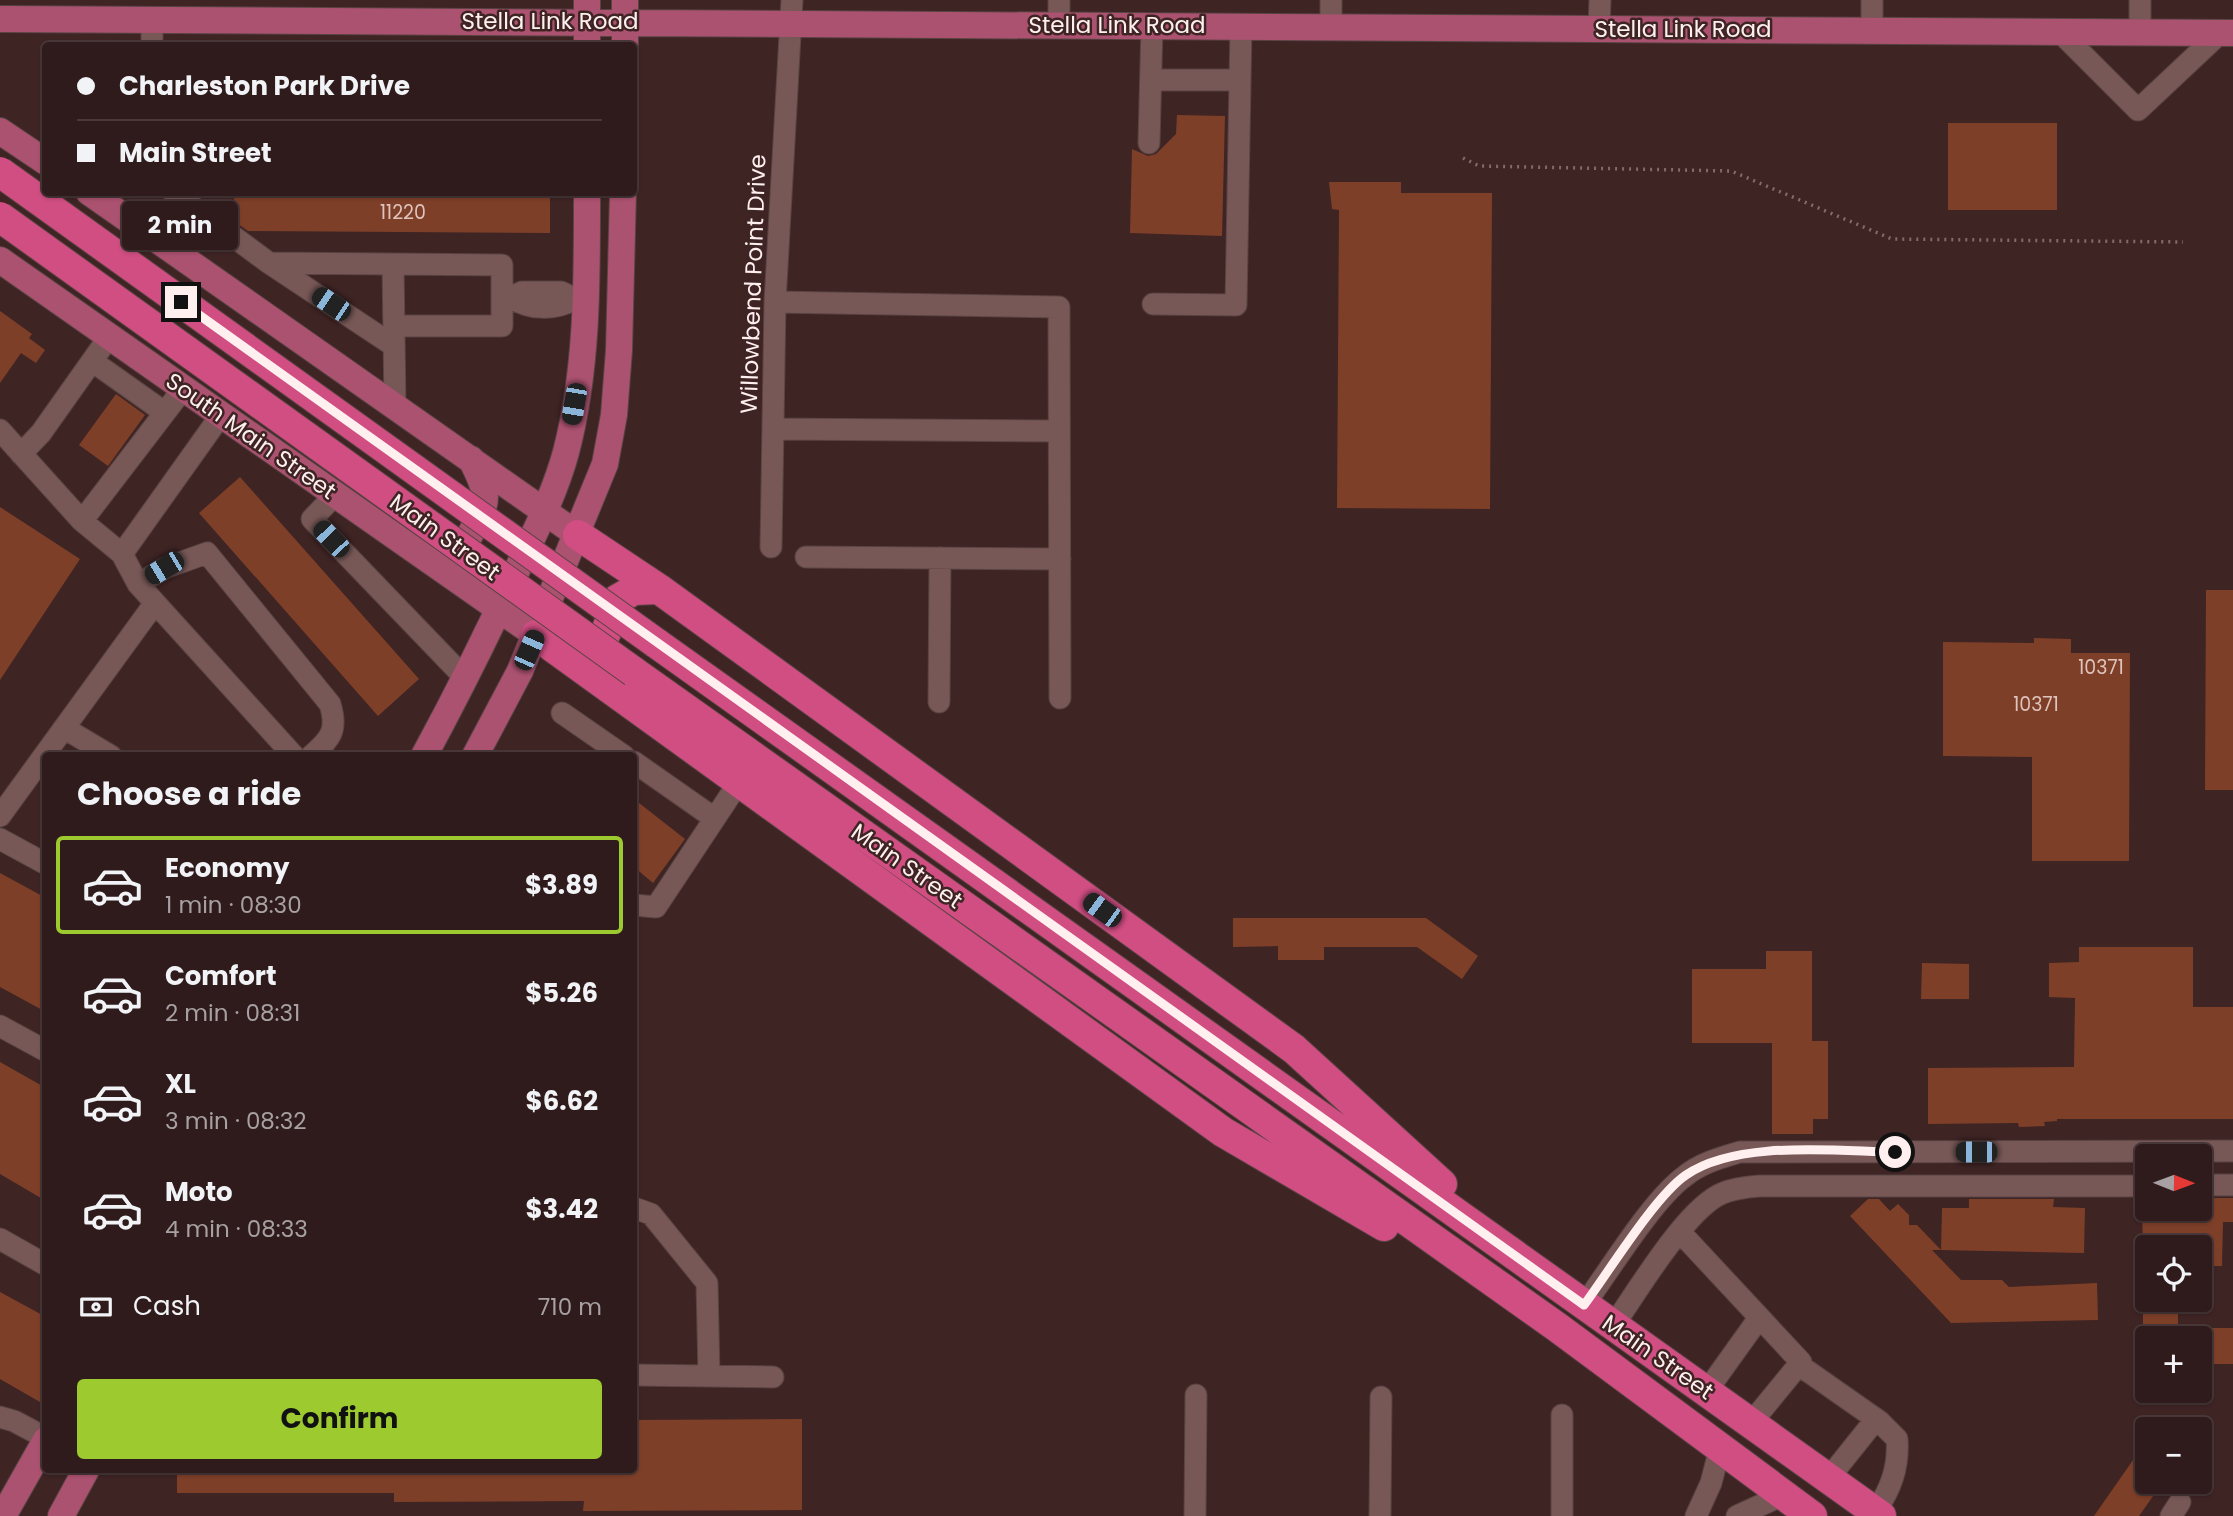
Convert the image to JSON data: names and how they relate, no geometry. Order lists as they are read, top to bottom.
{
  "streets": {
    "highway": ["Main Street"],
    "main road": ["Stella Link Road", "South Main Street"],
    "street": ["Willowbend Point Drive"]
  },
  "crossings": [
    ["Stella Link Road", "Willowbend Point Drive"]
  ],
  "house_numbers": ["11220", "10371", "10371"],
  "north": "right",
  "page": {
    "banner": ["Charleston Park Drive", "Main Street"],
    "bubble": "2 min",
    "heading": "Choose a ride",
    "list": [
      {
        "name": "Economy",
        "note": "1 min · 08:30",
        "value": "$3.89"
      },
      {
        "name": "Comfort",
        "note": "2 min · 08:31",
        "value": "$5.26"
      },
      {
        "name": "XL",
        "note": "3 min · 08:32",
        "value": "$6.62"
      },
      {
        "name": "Moto",
        "note": "4 min · 08:33",
        "value": "$3.42"
      }
    ],
    "map_buttons": ["+", "−"],
    "pay": ["Cash", "710 m"],
    "buttons": "Confirm"
  }
}
